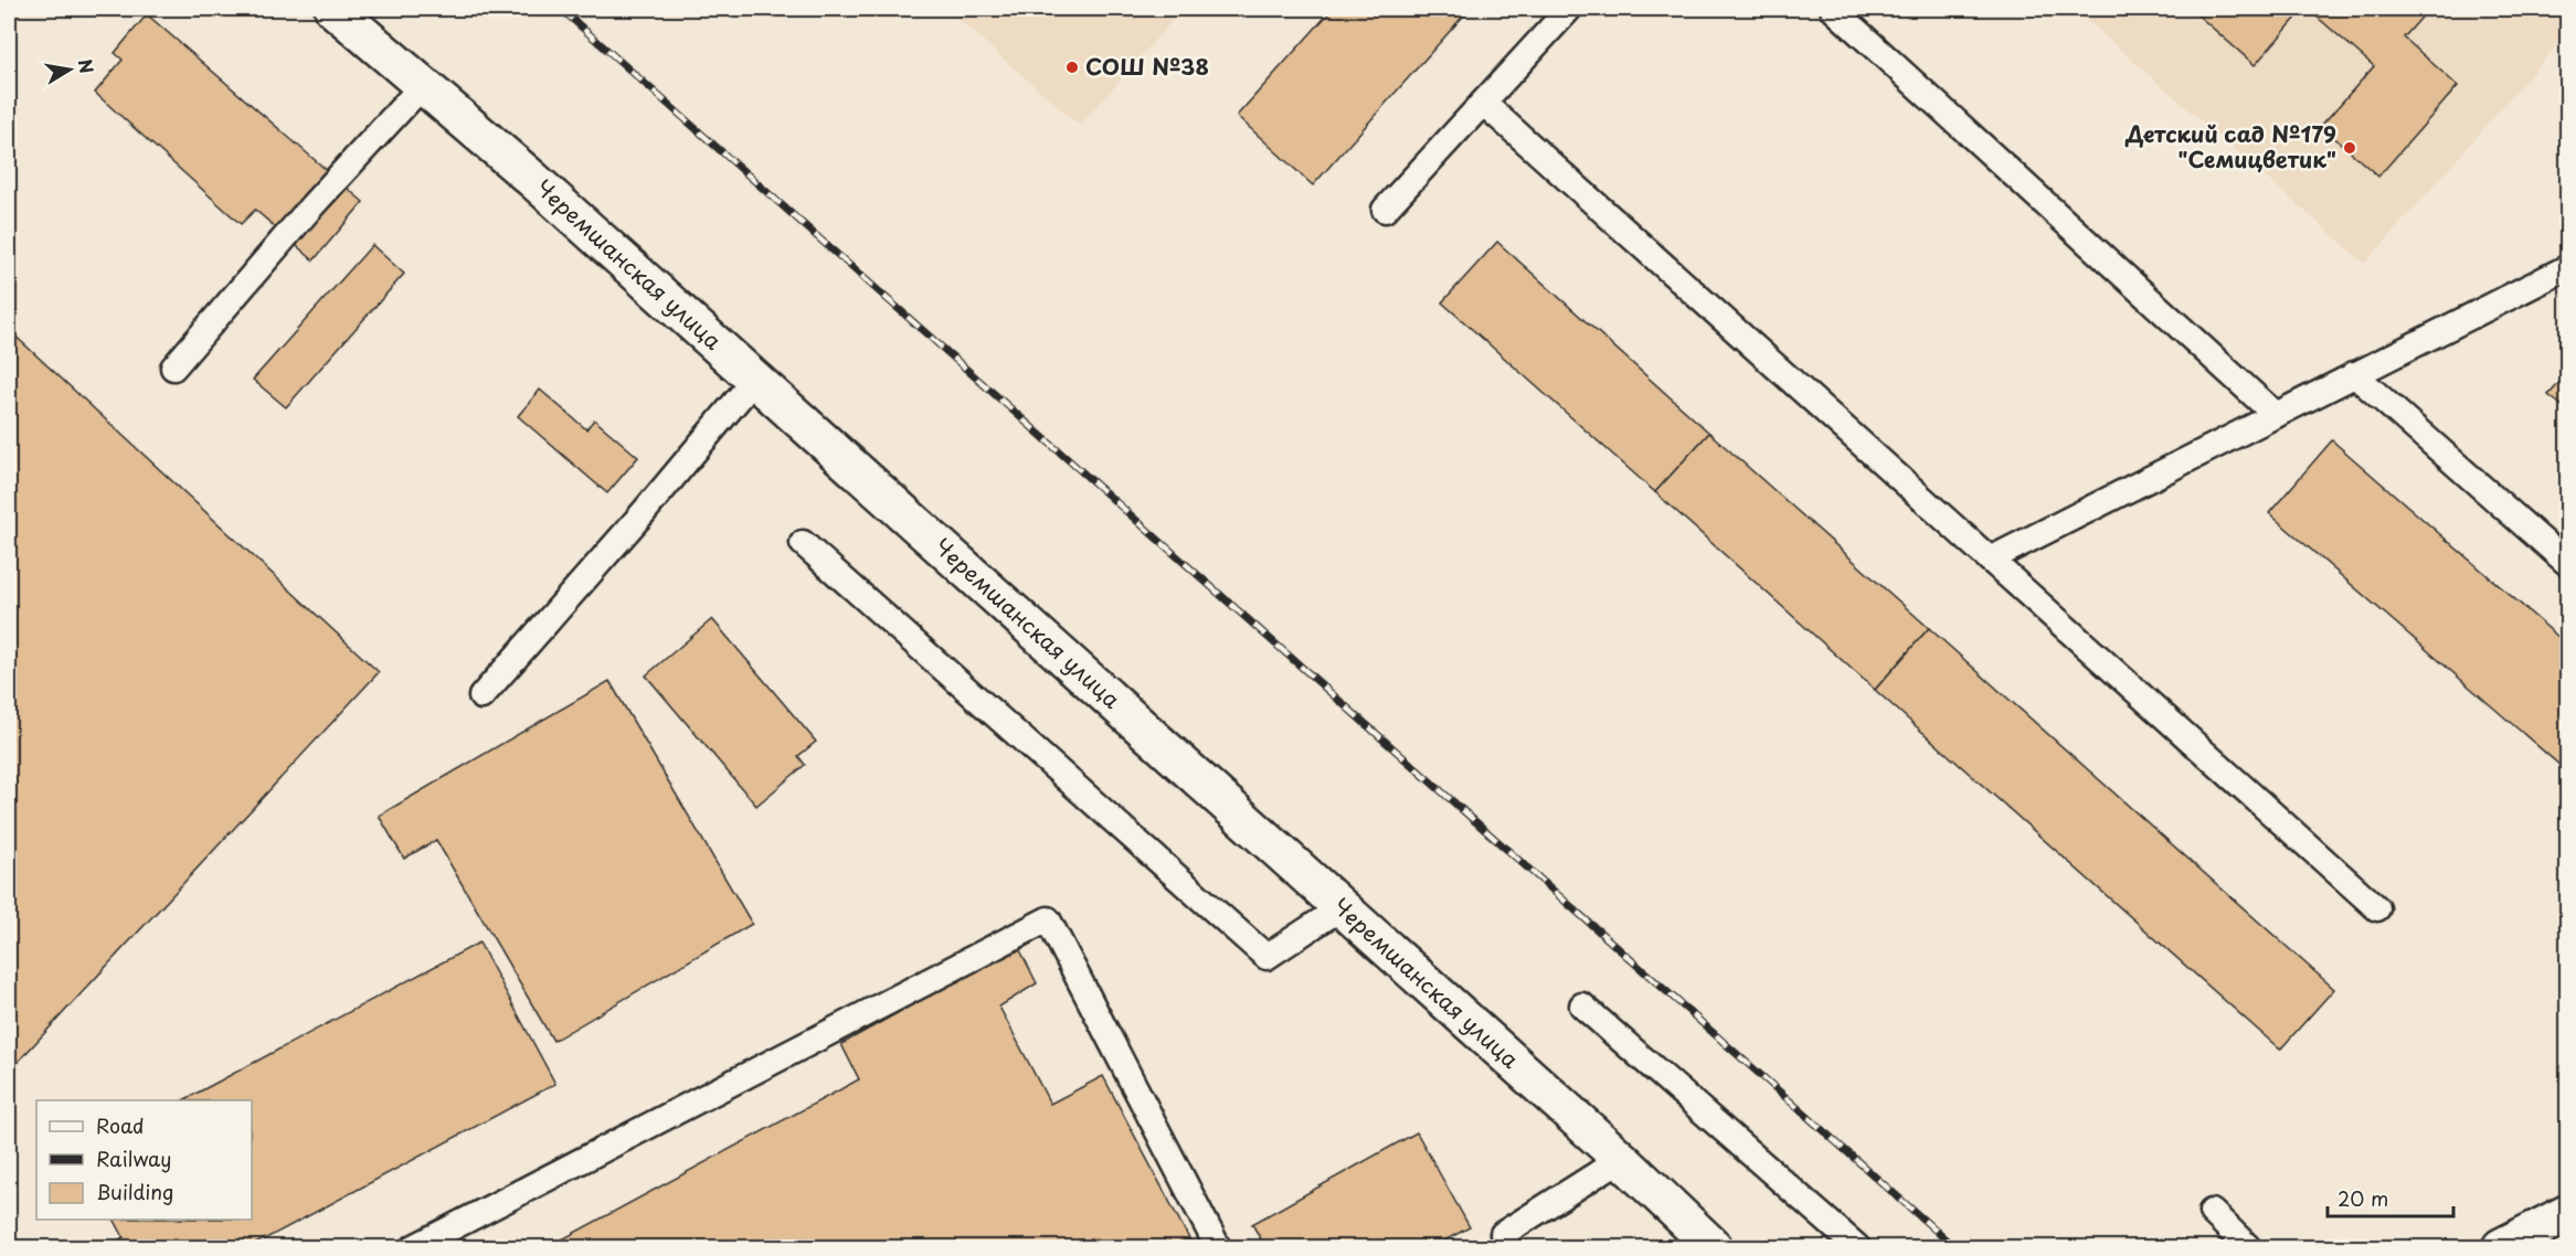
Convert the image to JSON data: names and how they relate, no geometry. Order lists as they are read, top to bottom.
{
  "streets": {
    "street": ["Черемшанская улица"]
  },
  "places": ["СОШ №38", "Детский сад №179 \"Семицветик\""],
  "legend": ["Road", "Railway", "Building"],
  "scale_bar": "20 m",
  "north": "right"
}
